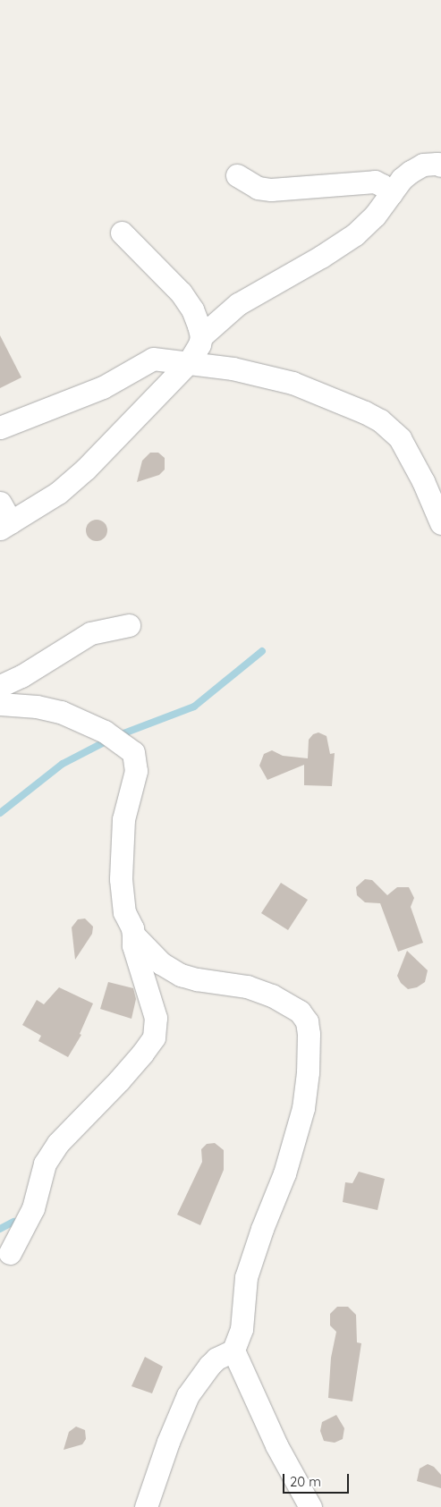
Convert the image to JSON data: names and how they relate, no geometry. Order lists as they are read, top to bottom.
{
  "scale_bar": "20 m"
}
